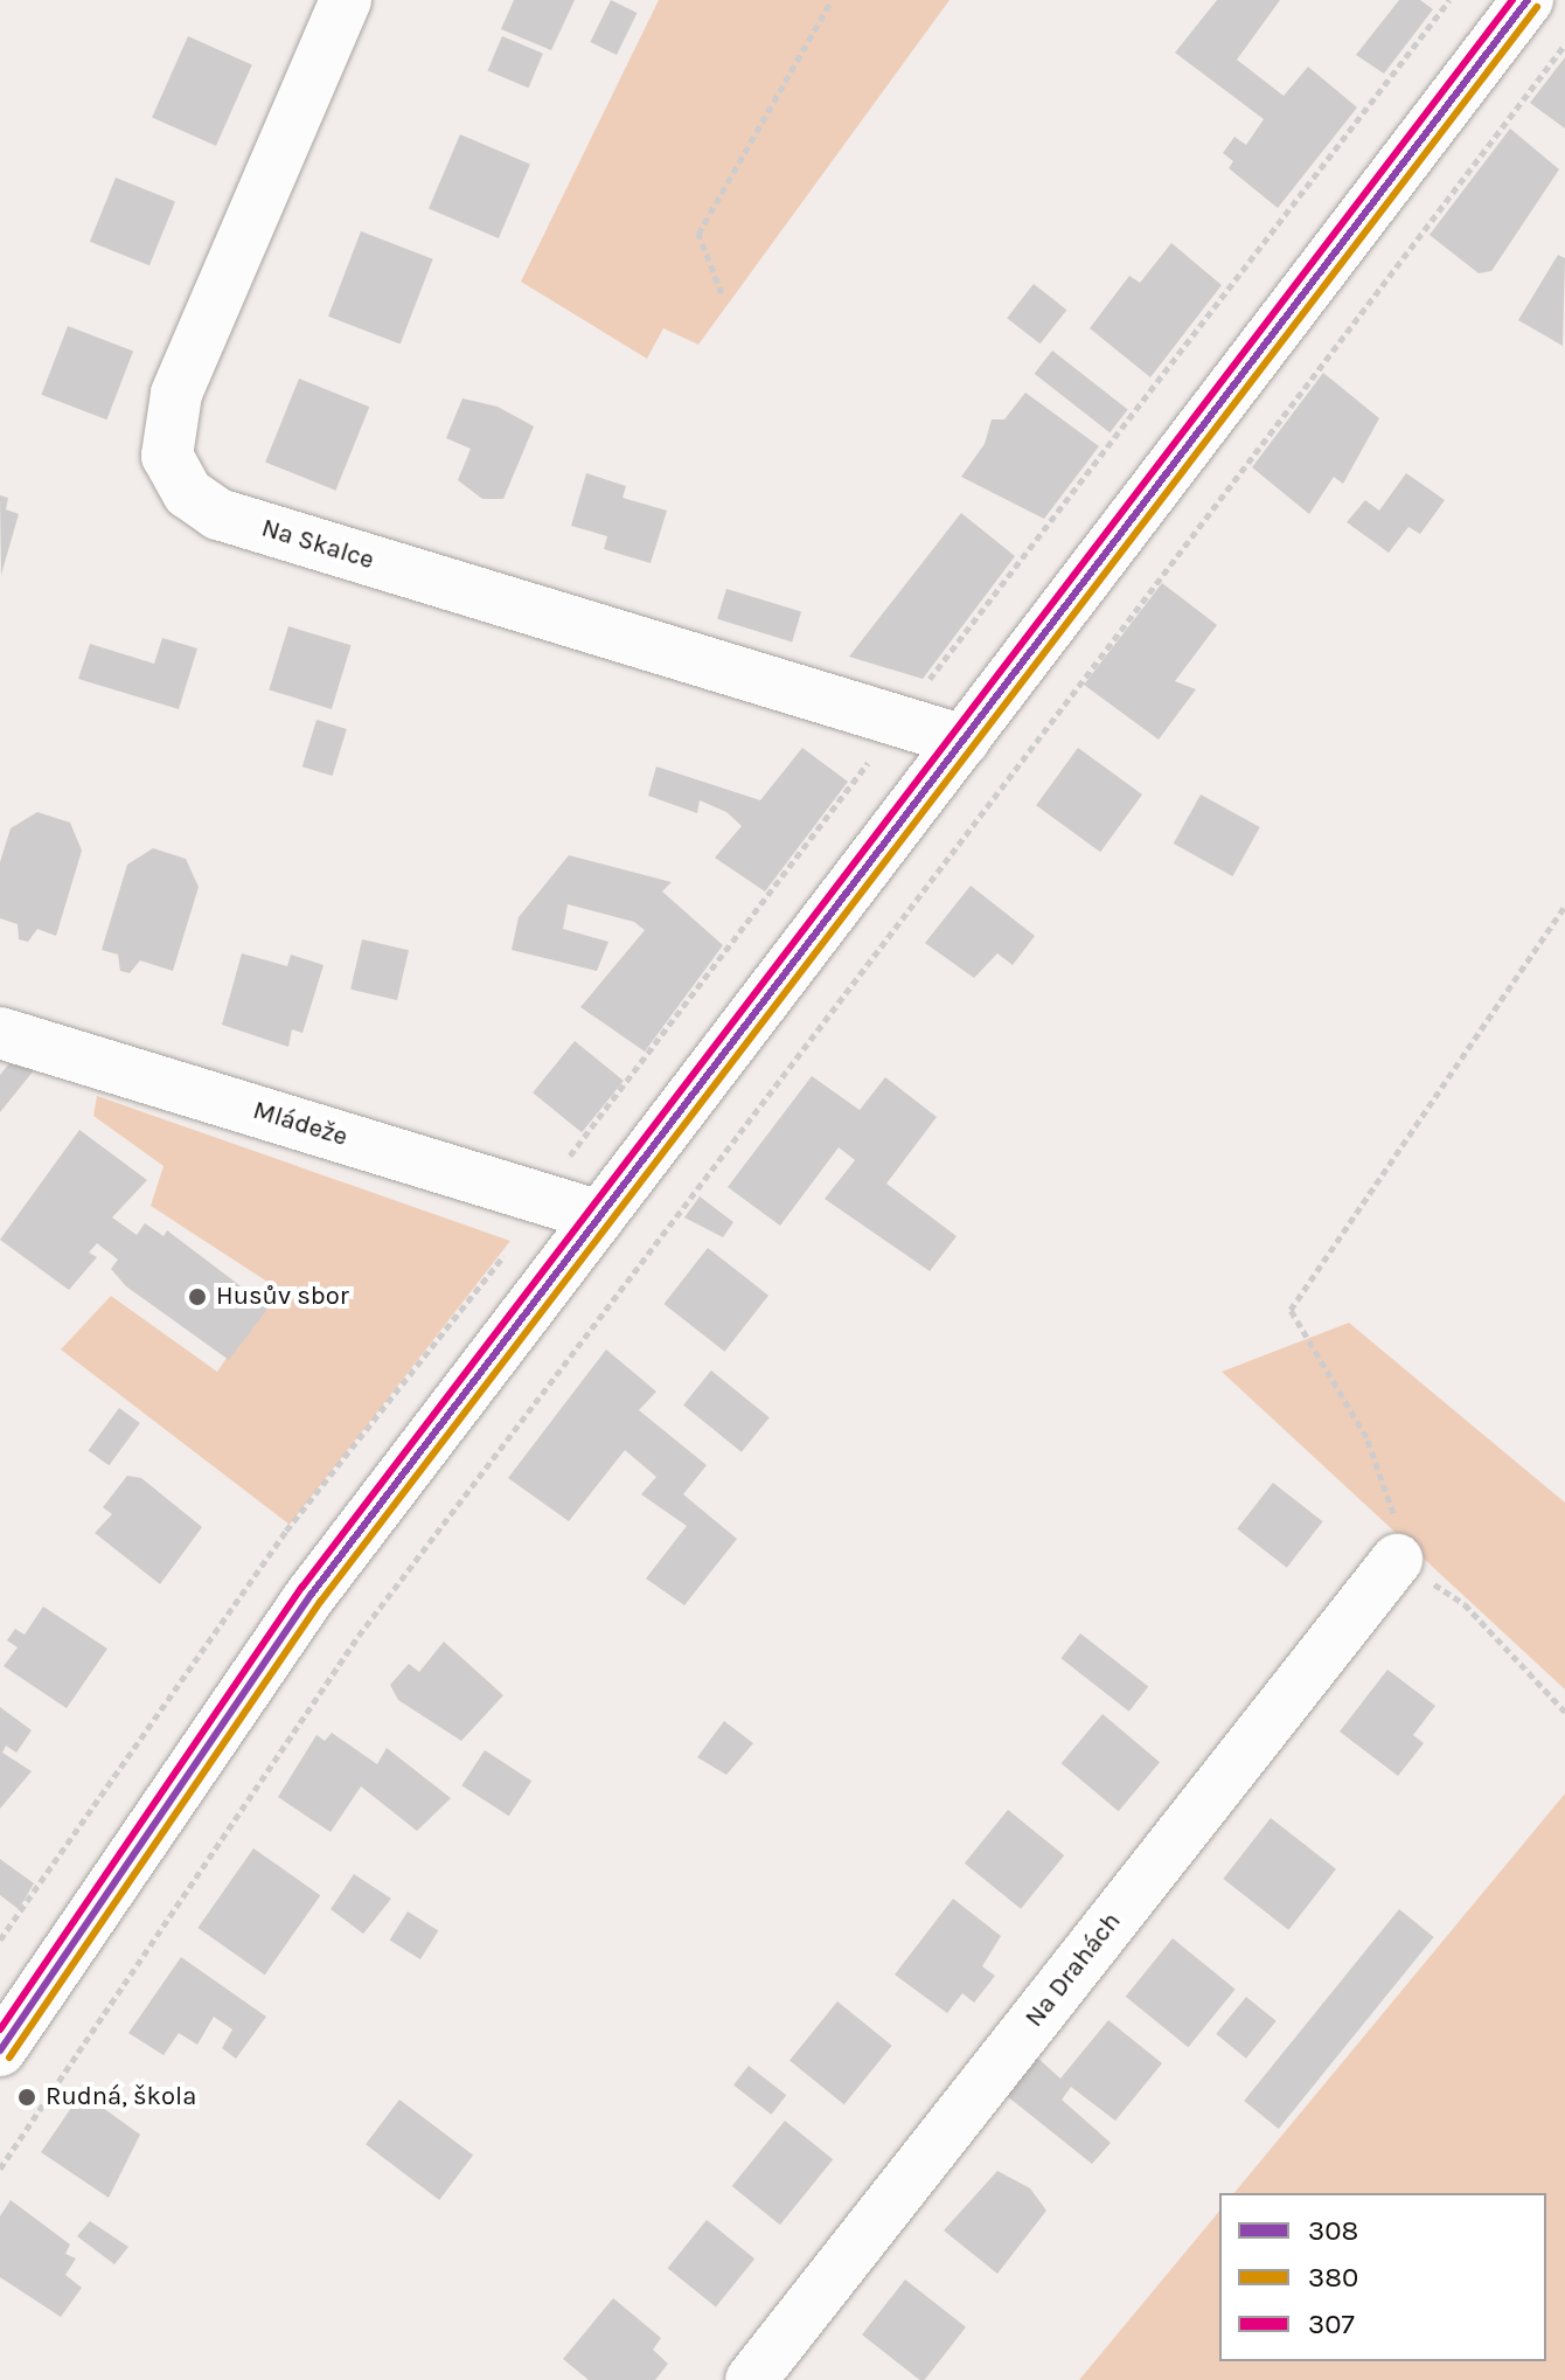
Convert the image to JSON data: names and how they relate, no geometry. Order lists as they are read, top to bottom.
{
  "streets": {
    "street": ["Na Skalce", "Mládeže", "Na Drahách"]
  },
  "places": ["Husův sbor", "Rudná, škola"],
  "lines": ["transit line 308", "transit line 307", "transit line 380"],
  "legend": ["308", "380", "307"]
}
